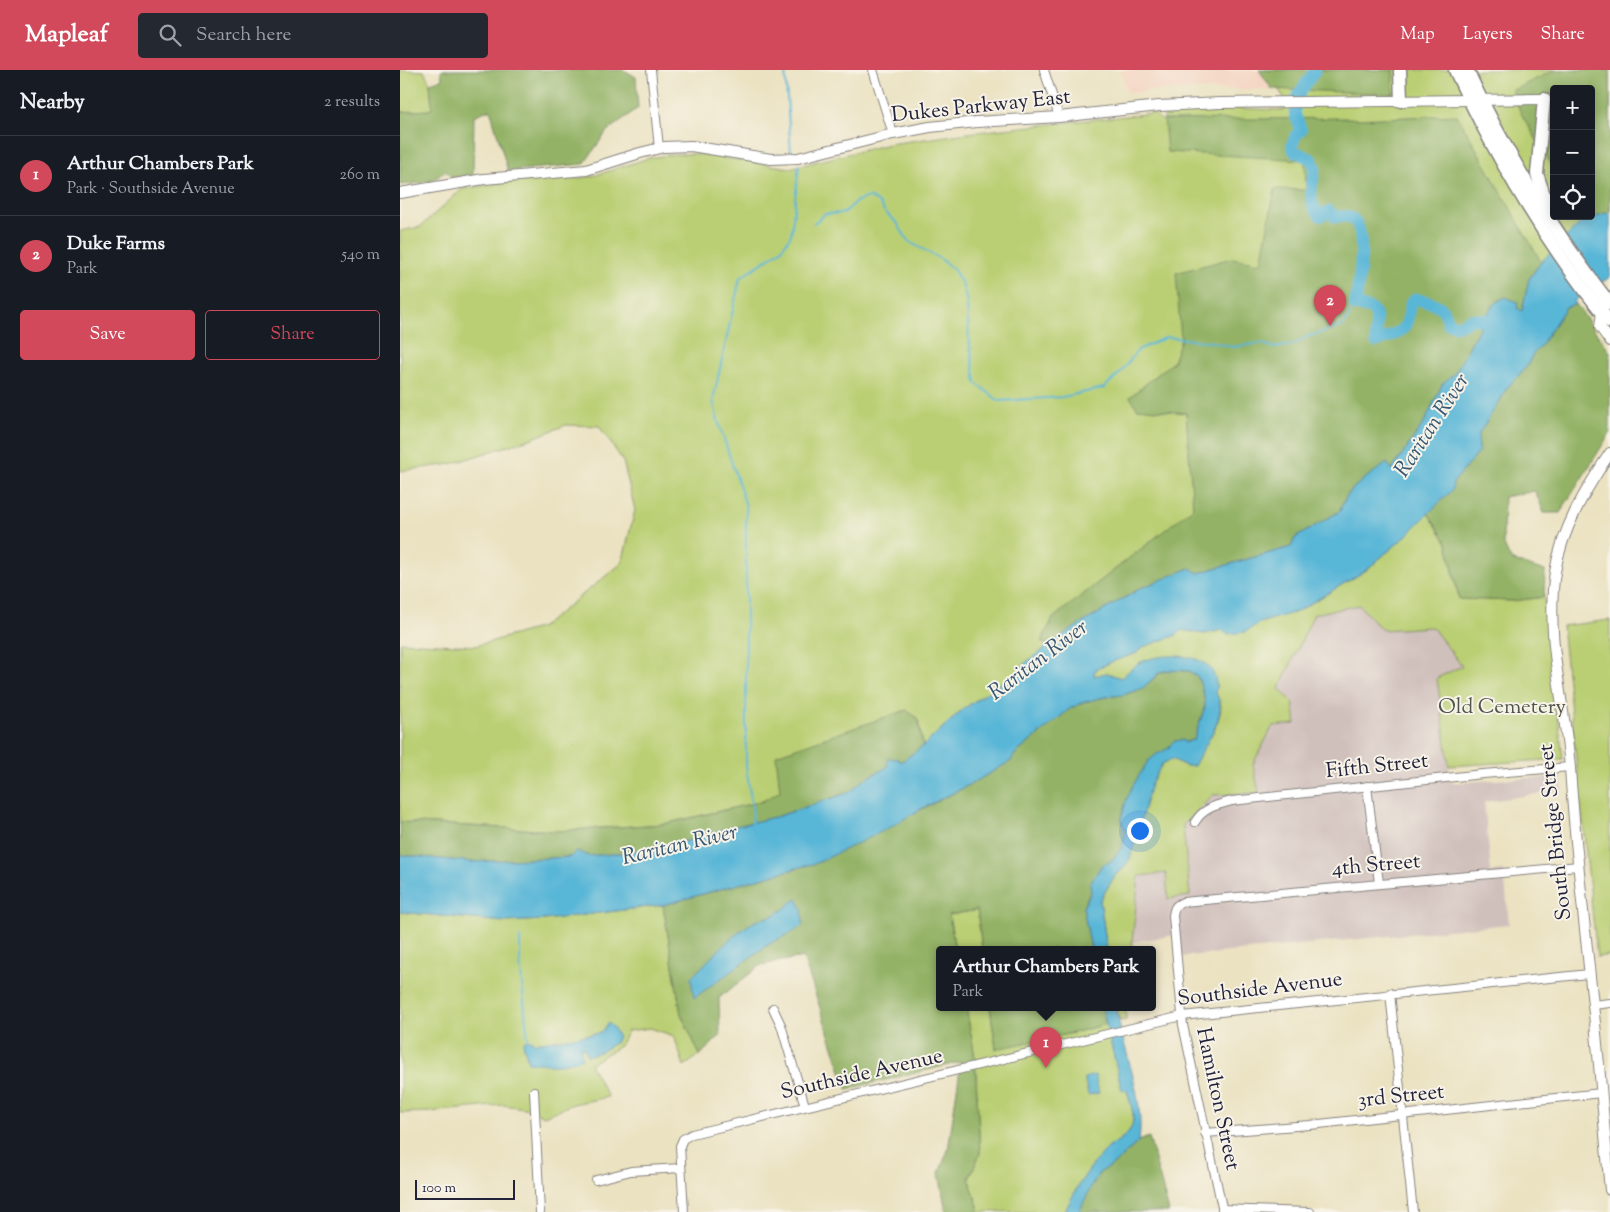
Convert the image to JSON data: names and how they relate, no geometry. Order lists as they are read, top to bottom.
{
  "streets": {
    "street": [
      "Dukes Parkway East",
      "Fifth Street",
      "South Bridge Street",
      "4th Street",
      "Southside Avenue",
      "3rd Street",
      "Hamilton Street"
    ]
  },
  "crossings": [
    ["Fifth Street", "South Bridge Street"],
    ["South Bridge Street", "4th Street"],
    ["South Bridge Street", "Southside Avenue"],
    ["South Bridge Street", "3rd Street"],
    ["4th Street", "Hamilton Street"],
    ["Southside Avenue", "Hamilton Street"],
    ["3rd Street", "Hamilton Street"]
  ],
  "water": ["Raritan River"],
  "parks": ["Old Cemetery"],
  "scale_bar": "100 m",
  "page": {
    "header": "Mapleaf",
    "search": "Search here",
    "nav": ["Map", "Layers", "Share"],
    "heading": ["Nearby", "2 results"],
    "map_buttons": ["+", "−"],
    "list": [
      {
        "mark": "1",
        "name": "Arthur Chambers Park",
        "note": "Park · Southside Avenue",
        "value": "260 m"
      },
      {
        "mark": "2",
        "name": "Duke Farms",
        "note": "Park",
        "value": "540 m"
      }
    ],
    "pins": ["2", "1"],
    "buttons": ["Save", "Share"],
    "popup": ["Arthur Chambers Park", "Park"],
    "scale": "100 m"
  }
}
